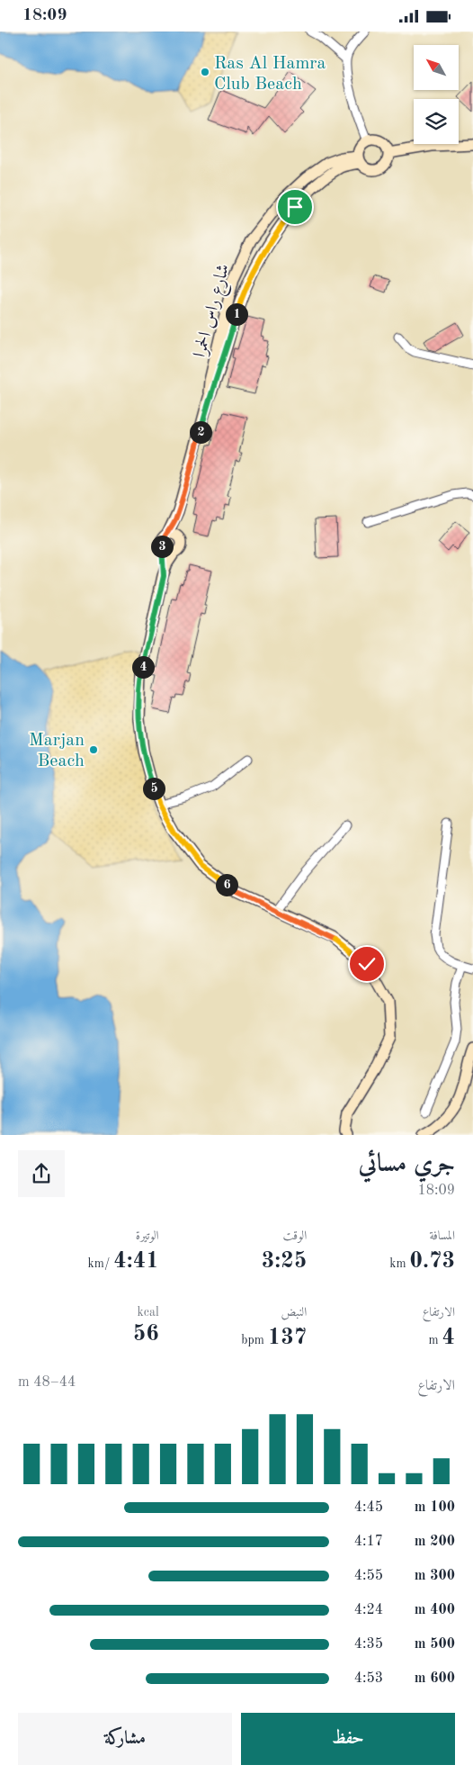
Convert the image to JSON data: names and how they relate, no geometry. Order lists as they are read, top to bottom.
{
  "streets": {
    "street": ["شارع راس الحمرا"]
  },
  "places": ["Ras Al Hamra Club Beach", "Marjan Beach"],
  "north": "top left",
  "page": {
    "status": "18:09",
    "pins": [
      "1",
      "2",
      "3",
      "4",
      "5",
      "6"
    ],
    "heading": ["جري مسائي", "18:09"],
    "stats": [
      ["المسافة", "0.73 km"],
      ["الوقت", "3:25"],
      ["الوتيرة", "4:41 /km"],
      ["الارتفاع", "4 m"],
      ["النبض", "137 bpm"],
      ["kcal", "56"]
    ],
    "chart": ["الارتفاع", "44–48 m"],
    "list": [
      {
        "name": "100 m",
        "note": "4:45"
      },
      {
        "name": "200 m",
        "note": "4:17"
      },
      {
        "name": "300 m",
        "note": "4:55"
      },
      {
        "name": "400 m",
        "note": "4:24"
      },
      {
        "name": "500 m",
        "note": "4:35"
      },
      {
        "name": "600 m",
        "note": "4:53"
      }
    ],
    "buttons": ["حفظ", "مشاركة"]
  }
}
